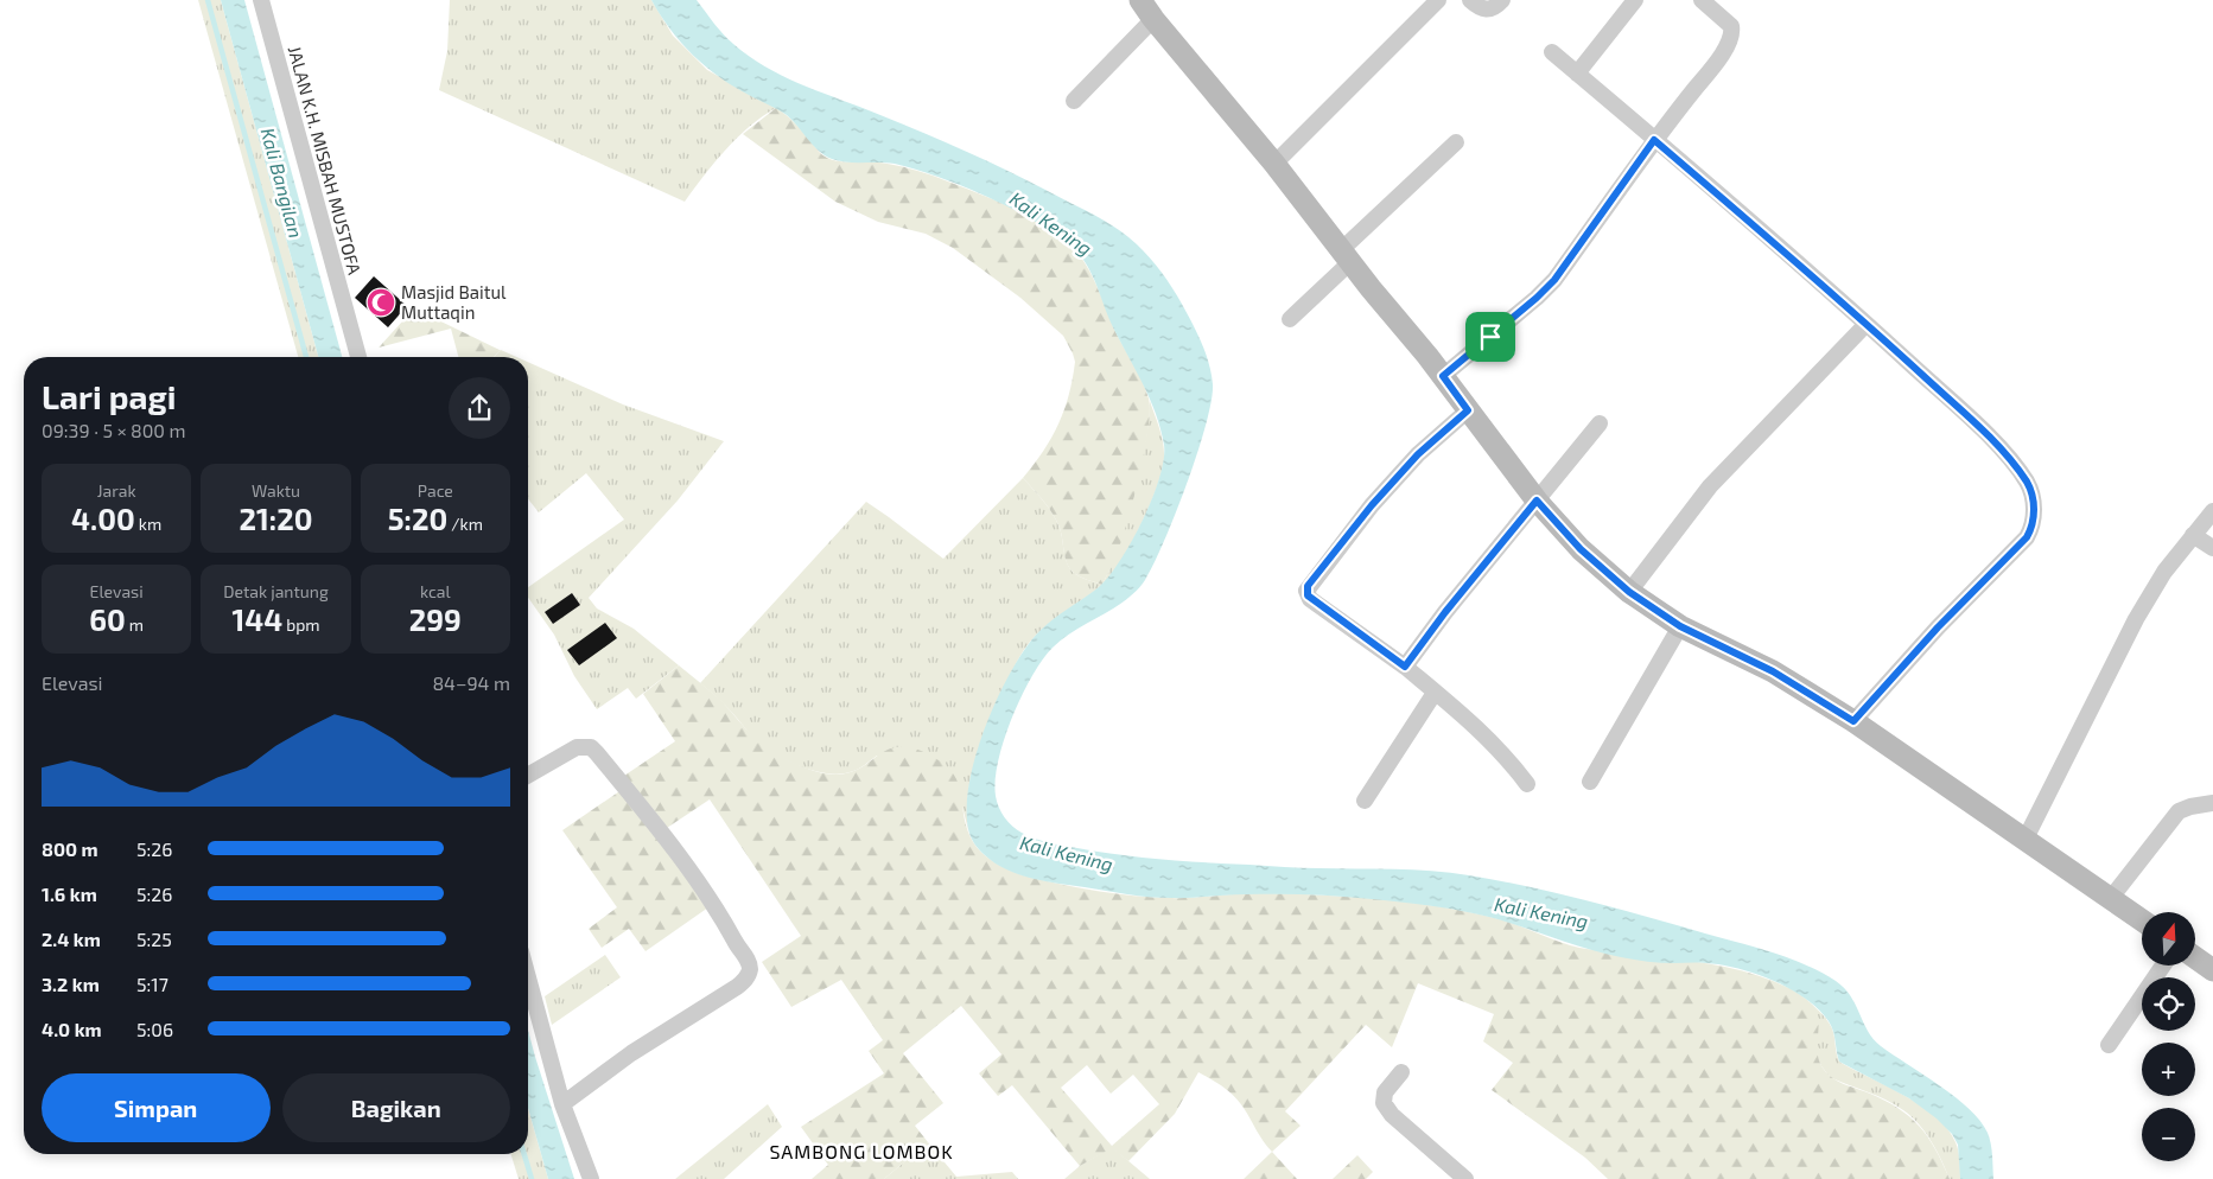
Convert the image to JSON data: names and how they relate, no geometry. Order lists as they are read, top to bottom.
{
  "streets": {
    "street": ["JALAN K.H. MISBAH MUSTOFA"]
  },
  "districts": ["SAMBONG LOMBOK"],
  "water": ["Kali Bangilan", "Kali Kening"],
  "places": {
    "mosque": ["Masjid Baitul Muttaqin"]
  },
  "north": "top",
  "page": {
    "heading": ["Lari pagi", "09:39 · 5 × 800 m"],
    "stats": [
      ["Jarak", "4.00 km"],
      ["Waktu", "21:20"],
      ["Pace", "5:20 /km"],
      ["Elevasi", "60 m"],
      ["Detak jantung", "144 bpm"],
      ["kcal", "299"]
    ],
    "chart": ["Elevasi", "84–94 m"],
    "list": [
      {
        "name": "800 m",
        "note": "5:26"
      },
      {
        "name": "1.6 km",
        "note": "5:26"
      },
      {
        "name": "2.4 km",
        "note": "5:25"
      },
      {
        "name": "3.2 km",
        "note": "5:17"
      },
      {
        "name": "4.0 km",
        "note": "5:06"
      }
    ],
    "map_buttons": ["+", "−"],
    "buttons": ["Simpan", "Bagikan"]
  }
}
